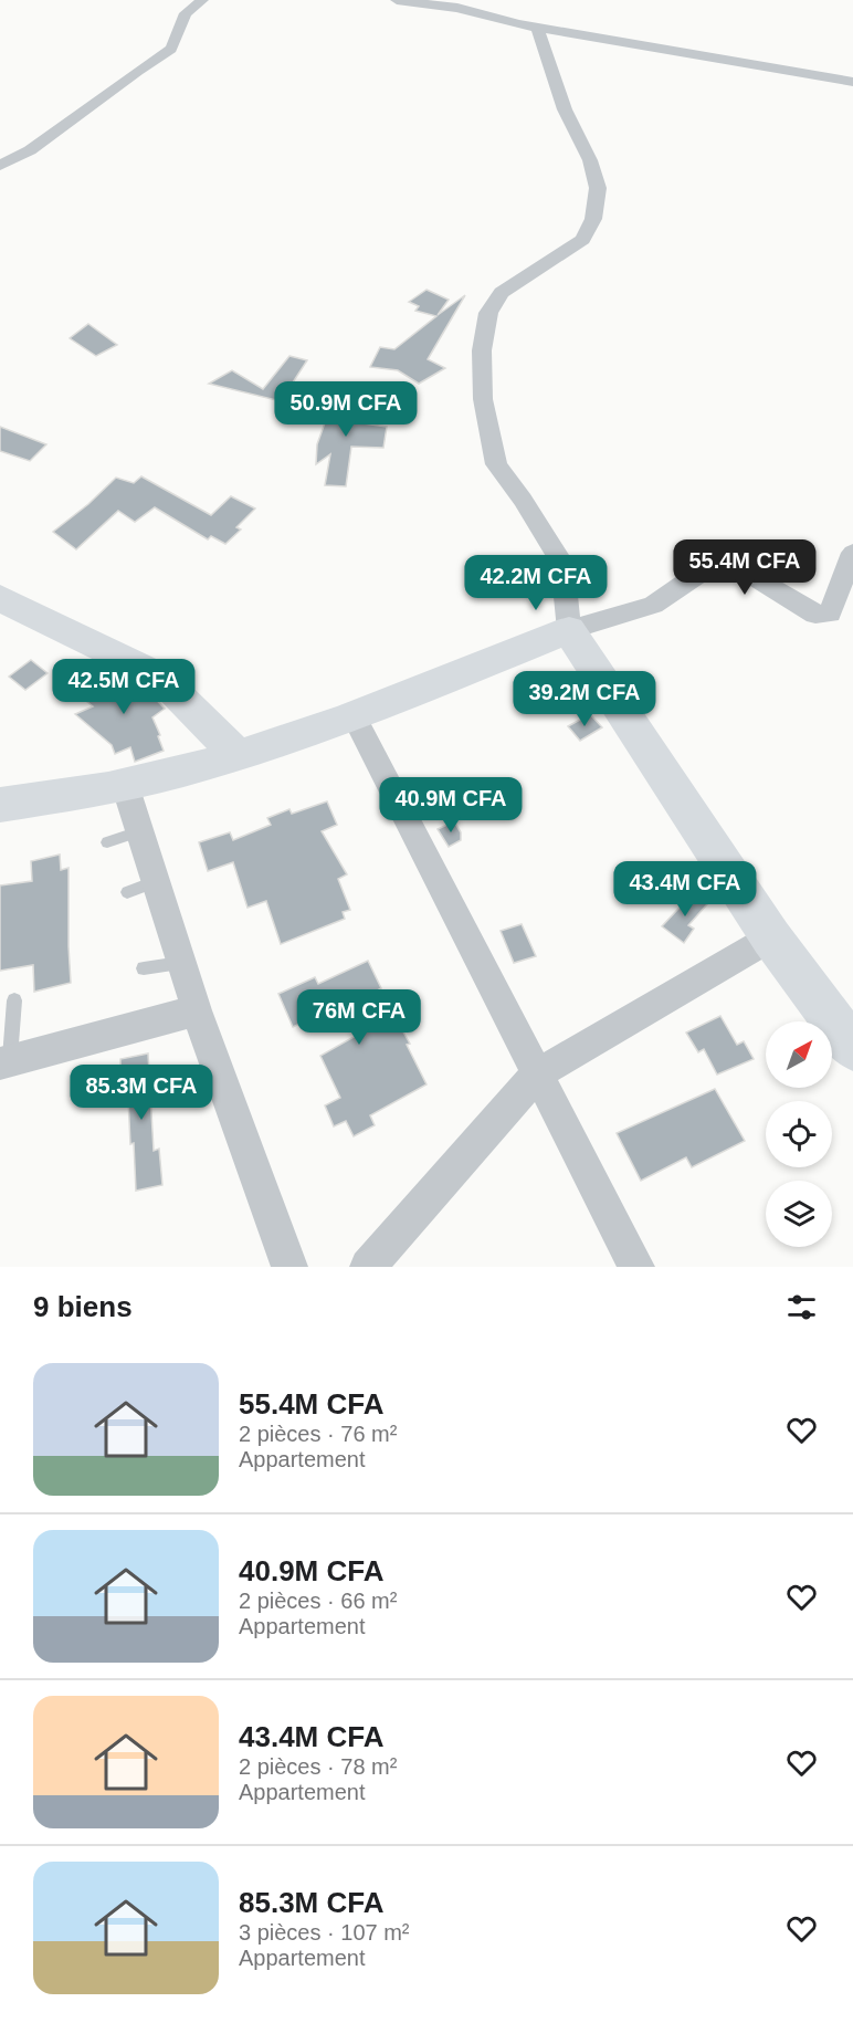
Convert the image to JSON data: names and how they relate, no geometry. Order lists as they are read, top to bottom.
{
  "north": "top right",
  "page": {
    "price": [
      "50.9M CFA",
      "55.4M CFA",
      "42.2M CFA",
      "42.5M CFA",
      "39.2M CFA",
      "40.9M CFA",
      "43.4M CFA",
      "76M CFA",
      "85.3M CFA"
    ],
    "heading": "9 biens",
    "list": [
      {
        "name": "55.4M CFA",
        "note": "2 pièces · 76 m² · Appartement"
      },
      {
        "name": "40.9M CFA",
        "note": "2 pièces · 66 m² · Appartement"
      },
      {
        "name": "43.4M CFA",
        "note": "2 pièces · 78 m² · Appartement"
      },
      {
        "name": "85.3M CFA",
        "note": "3 pièces · 107 m² · Appartement"
      }
    ]
  }
}
